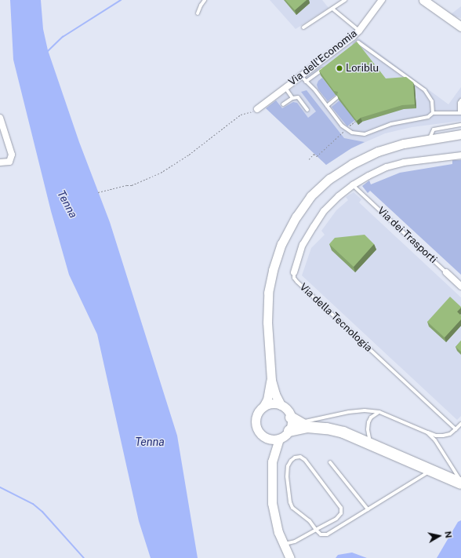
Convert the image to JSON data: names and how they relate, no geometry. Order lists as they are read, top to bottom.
{
  "streets": {
    "street": ["Via dell'Economia", "Via dei Trasporti", "Via della Tecnologia"]
  },
  "crossings": [
    ["Via dei Trasporti", "Via della Tecnologia"]
  ],
  "water": ["Tenna"],
  "places": ["Loriblu"],
  "north": "right"
}
